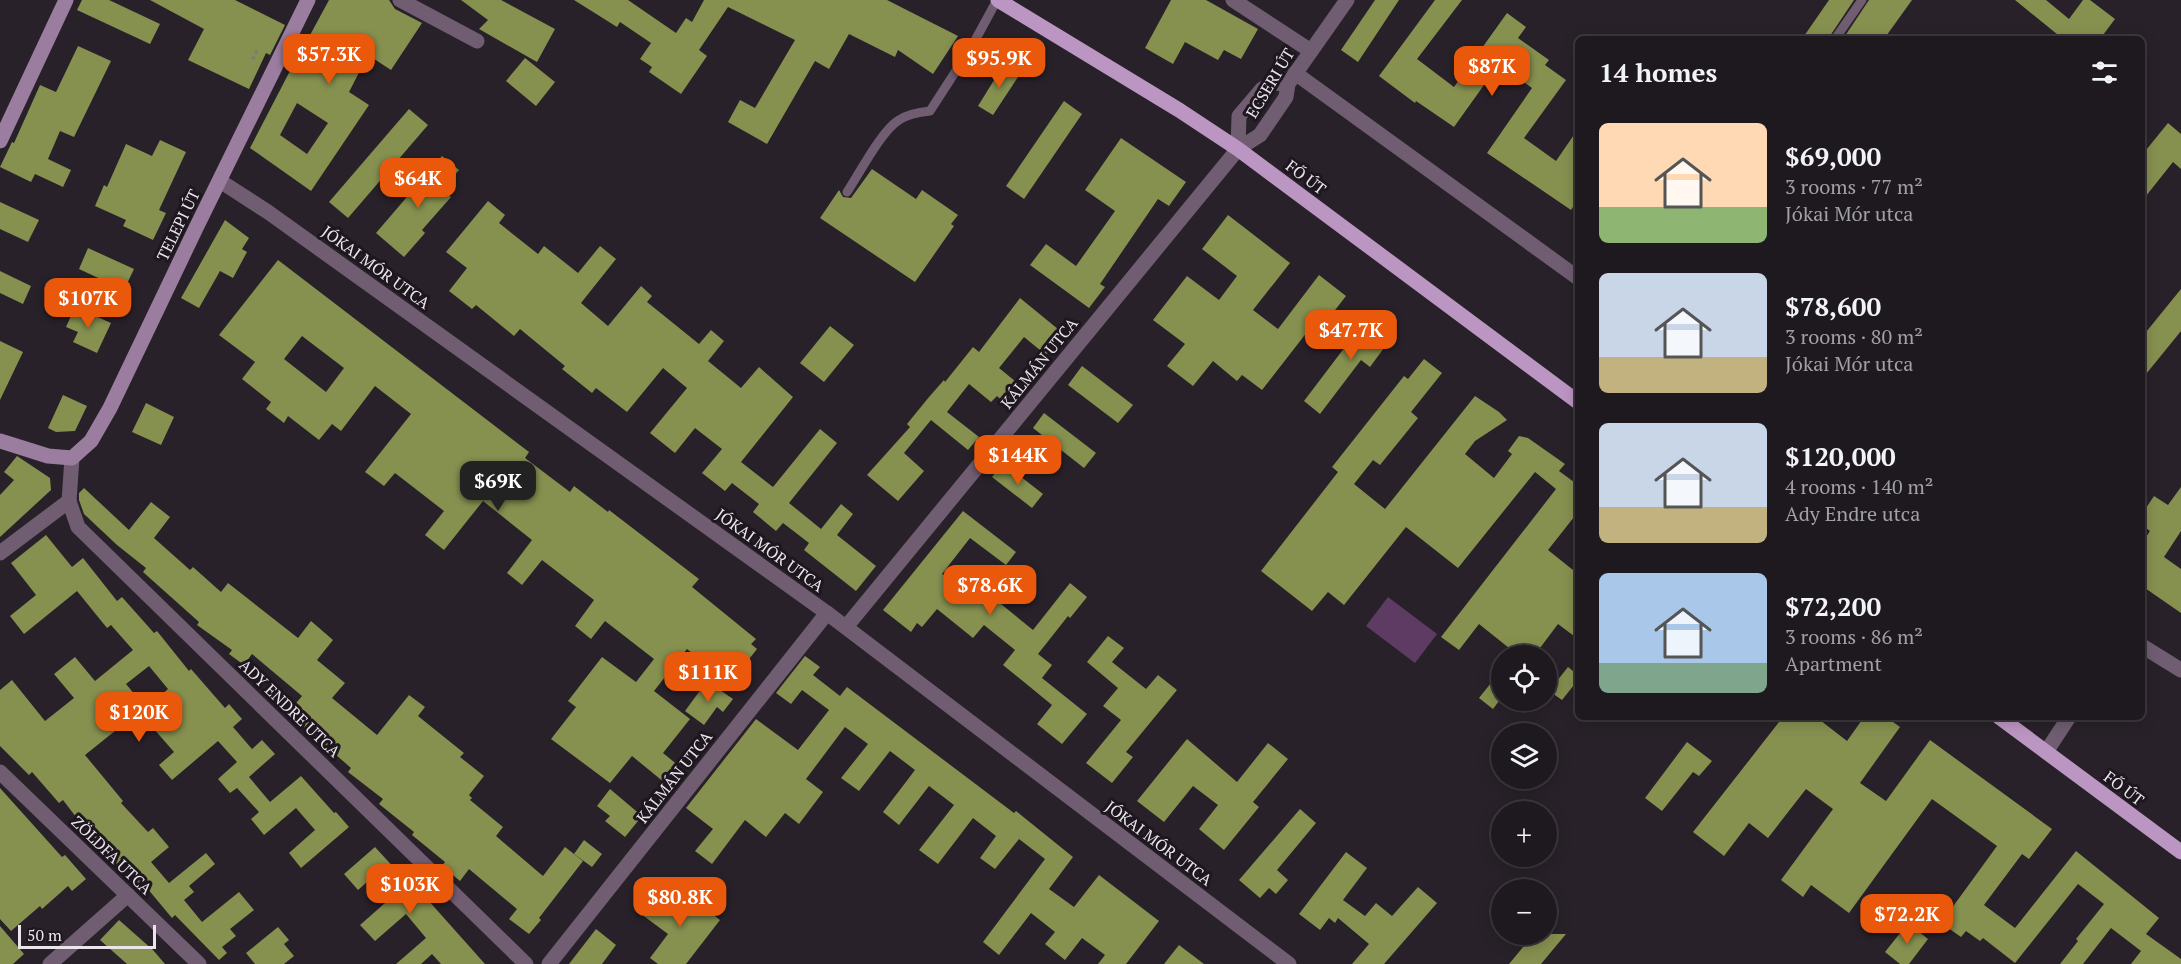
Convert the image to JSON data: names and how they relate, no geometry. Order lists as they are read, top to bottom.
{
  "streets": {
    "main road": ["FŐ ÚT", "TELEPI ÚT"],
    "street": [
      "ECSERI ÚT",
      "JÓKAI MÓR UTCA",
      "KÁLMÁN UTCA",
      "ADY ENDRE UTCA",
      "ZÖLDFA UTCA"
    ]
  },
  "crossings": [
    ["ECSERI ÚT", "FŐ ÚT"],
    ["ECSERI ÚT", "KÁLMÁN UTCA"],
    ["FŐ ÚT", "KÁLMÁN UTCA"],
    ["TELEPI ÚT", "JÓKAI MÓR UTCA"],
    ["TELEPI ÚT", "ADY ENDRE UTCA"],
    ["JÓKAI MÓR UTCA", "KÁLMÁN UTCA"]
  ],
  "scale_bar": "50 m",
  "page": {
    "price": [
      "$57.3K",
      "$95.9K",
      "$87K",
      "$64K",
      "$107K",
      "$47.7K",
      "$144K",
      "$69K",
      "$78.6K",
      "$111K",
      "$120K",
      "$103K",
      "$80.8K",
      "$72.2K"
    ],
    "heading": "14 homes",
    "list": [
      {
        "name": "$69,000",
        "note": "3 rooms · 77 m² · Jókai Mór utca"
      },
      {
        "name": "$78,600",
        "note": "3 rooms · 80 m² · Jókai Mór utca"
      },
      {
        "name": "$120,000",
        "note": "4 rooms · 140 m² · Ady Endre utca"
      },
      {
        "name": "$72,200",
        "note": "3 rooms · 86 m² · Apartment"
      }
    ],
    "map_buttons": ["+", "−"],
    "scale": "50 m"
  }
}
